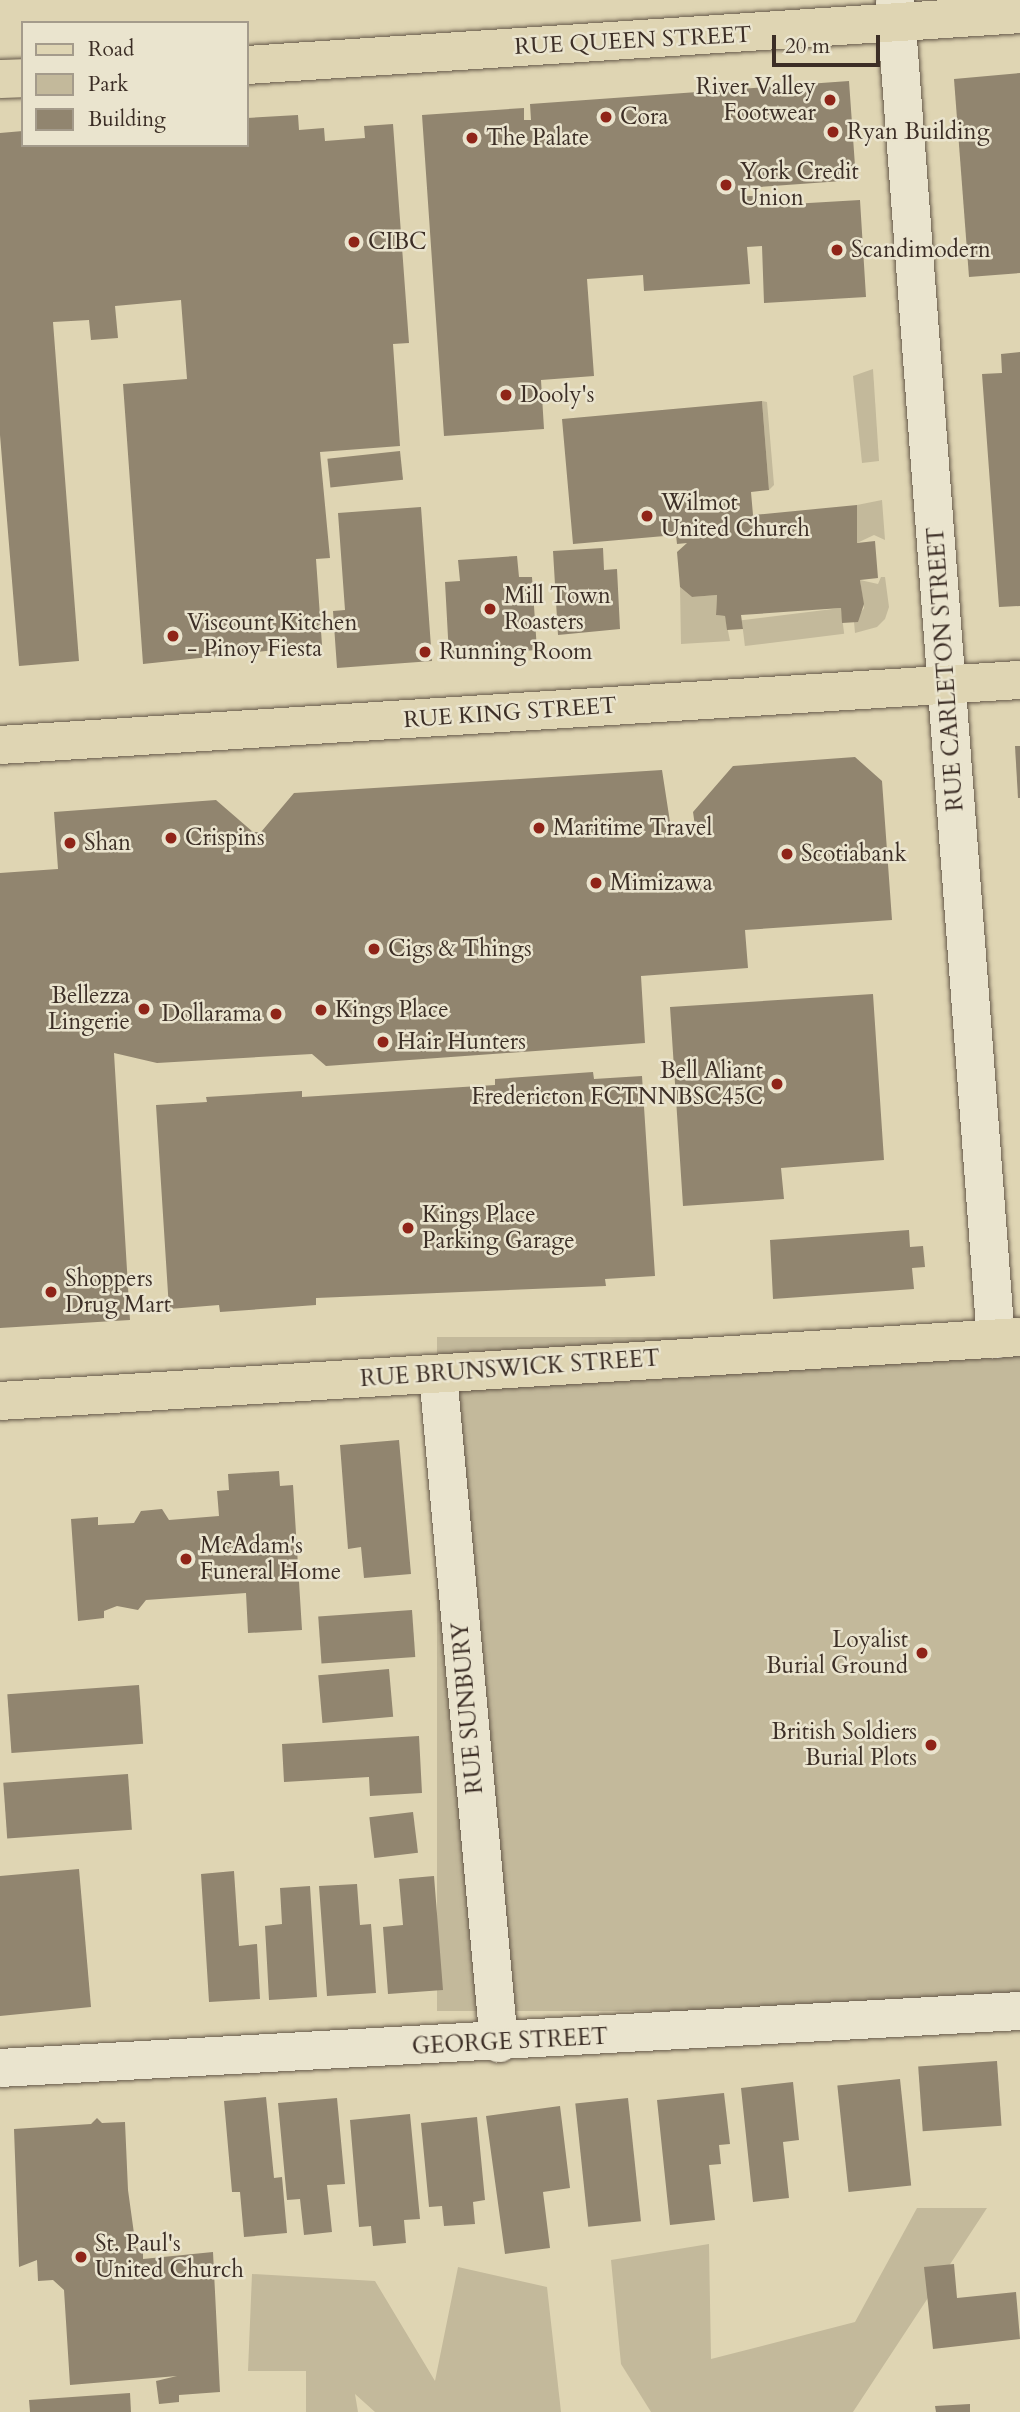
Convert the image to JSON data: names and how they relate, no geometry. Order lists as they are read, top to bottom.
{
  "streets": {
    "main road": ["RUE QUEEN STREET", "RUE KING STREET", "RUE BRUNSWICK STREET"],
    "street": ["RUE CARLETON STREET", "RUE SUNBURY", "GEORGE STREET"]
  },
  "crossings": [
    ["RUE QUEEN STREET", "RUE CARLETON STREET"],
    ["RUE CARLETON STREET", "RUE KING STREET"],
    ["RUE CARLETON STREET", "RUE BRUNSWICK STREET"],
    ["RUE BRUNSWICK STREET", "RUE SUNBURY"],
    ["RUE SUNBURY", "GEORGE STREET"]
  ],
  "places": [
    "River Valley Footwear",
    "Cora",
    "Ryan Building",
    "The Palate",
    "York Credit Union",
    "CIBC",
    "Scandimodern",
    "Dooly's",
    "Wilmot United Church",
    "Mill Town Roasters",
    "Viscount Kitchen - Pinoy Fiesta",
    "Running Room",
    "Maritime Travel",
    "Crispins",
    "Shan",
    "Scotiabank",
    "Mimizawa",
    "Cigs & Things",
    "Bellezza Lingerie",
    "Kings Place",
    "Dollarama",
    "Hair Hunters",
    "Bell Aliant Fredericton FCTNNBSC45C",
    "Kings Place Parking Garage",
    "Shoppers Drug Mart",
    "McAdam's Funeral Home",
    "Loyalist Burial Ground",
    "British Soldiers Burial Plots",
    "St. Paul's United Church"
  ],
  "legend": ["Road", "Park", "Building"],
  "scale_bar": "20 m"
}
